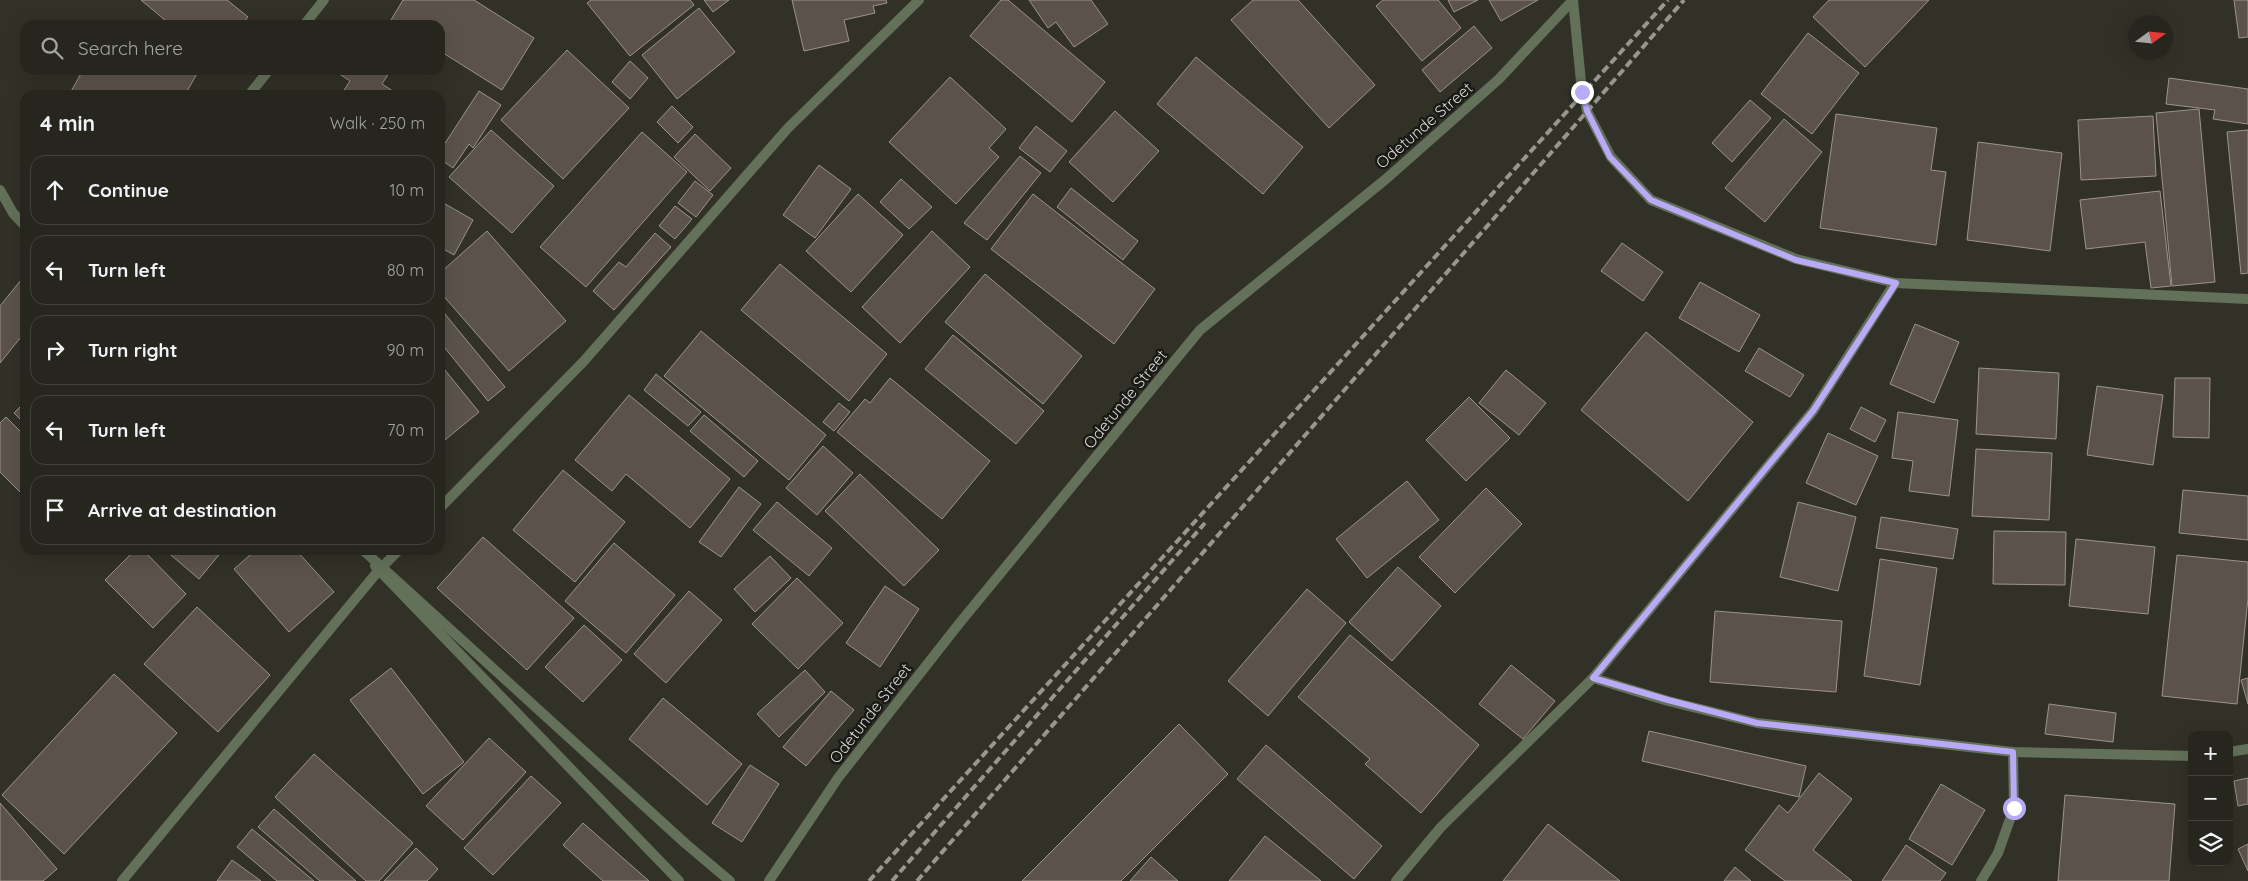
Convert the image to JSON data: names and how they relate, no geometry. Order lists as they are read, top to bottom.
{
  "streets": {
    "street": ["Odetunde Street"]
  },
  "north": "right",
  "page": {
    "search": "Search here",
    "heading": ["4 min", "Walk · 250 m"],
    "list": [
      ["Continue", "10 m"],
      ["Turn left", "80 m"],
      ["Turn right", "90 m"],
      ["Turn left", "70 m"],
      "Arrive at destination"
    ],
    "map_buttons": ["+", "−"]
  }
}
